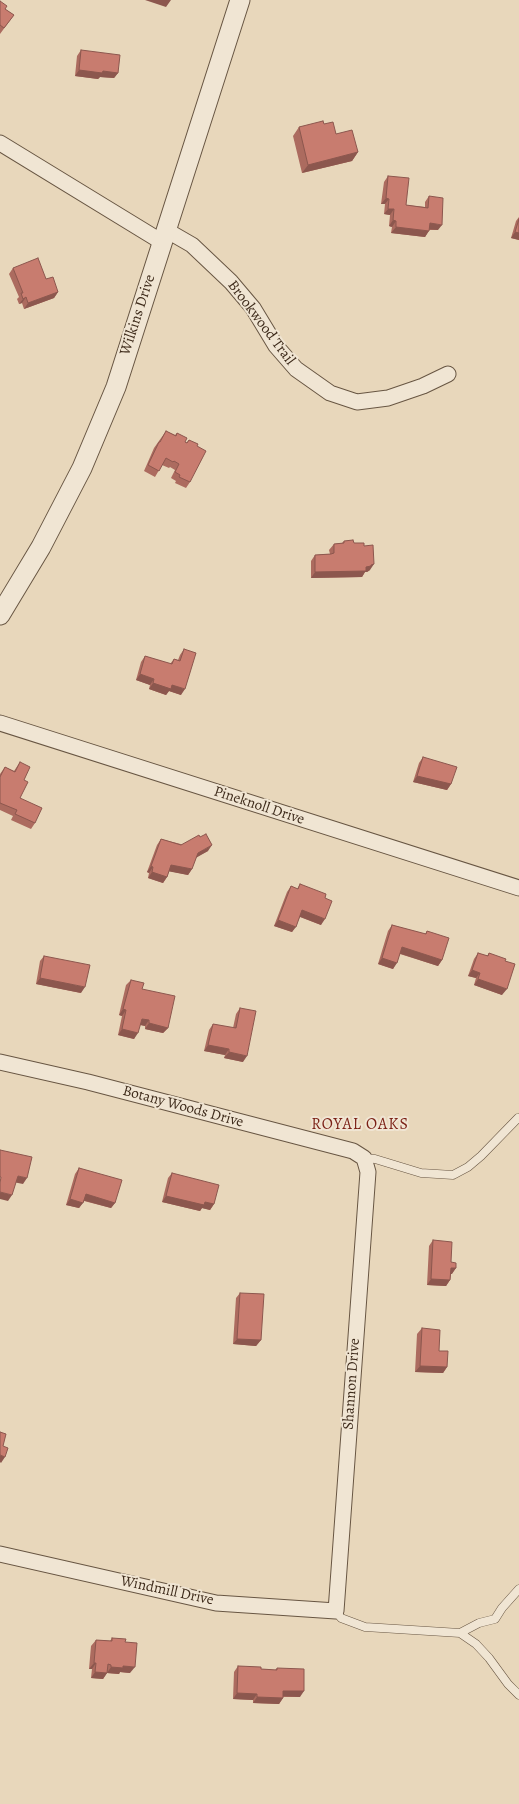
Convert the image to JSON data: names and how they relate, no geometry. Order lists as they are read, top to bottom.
{
  "streets": {
    "street": [
      "Wilkins Drive",
      "Brookwood Trail",
      "Pineknoll Drive",
      "Botany Woods Drive",
      "Shannon Drive",
      "Windmill Drive"
    ]
  },
  "crossings": [
    ["Wilkins Drive", "Brookwood Trail"],
    ["Botany Woods Drive", "Shannon Drive"],
    ["Shannon Drive", "Windmill Drive"]
  ],
  "districts": ["ROYAL OAKS"]
}
